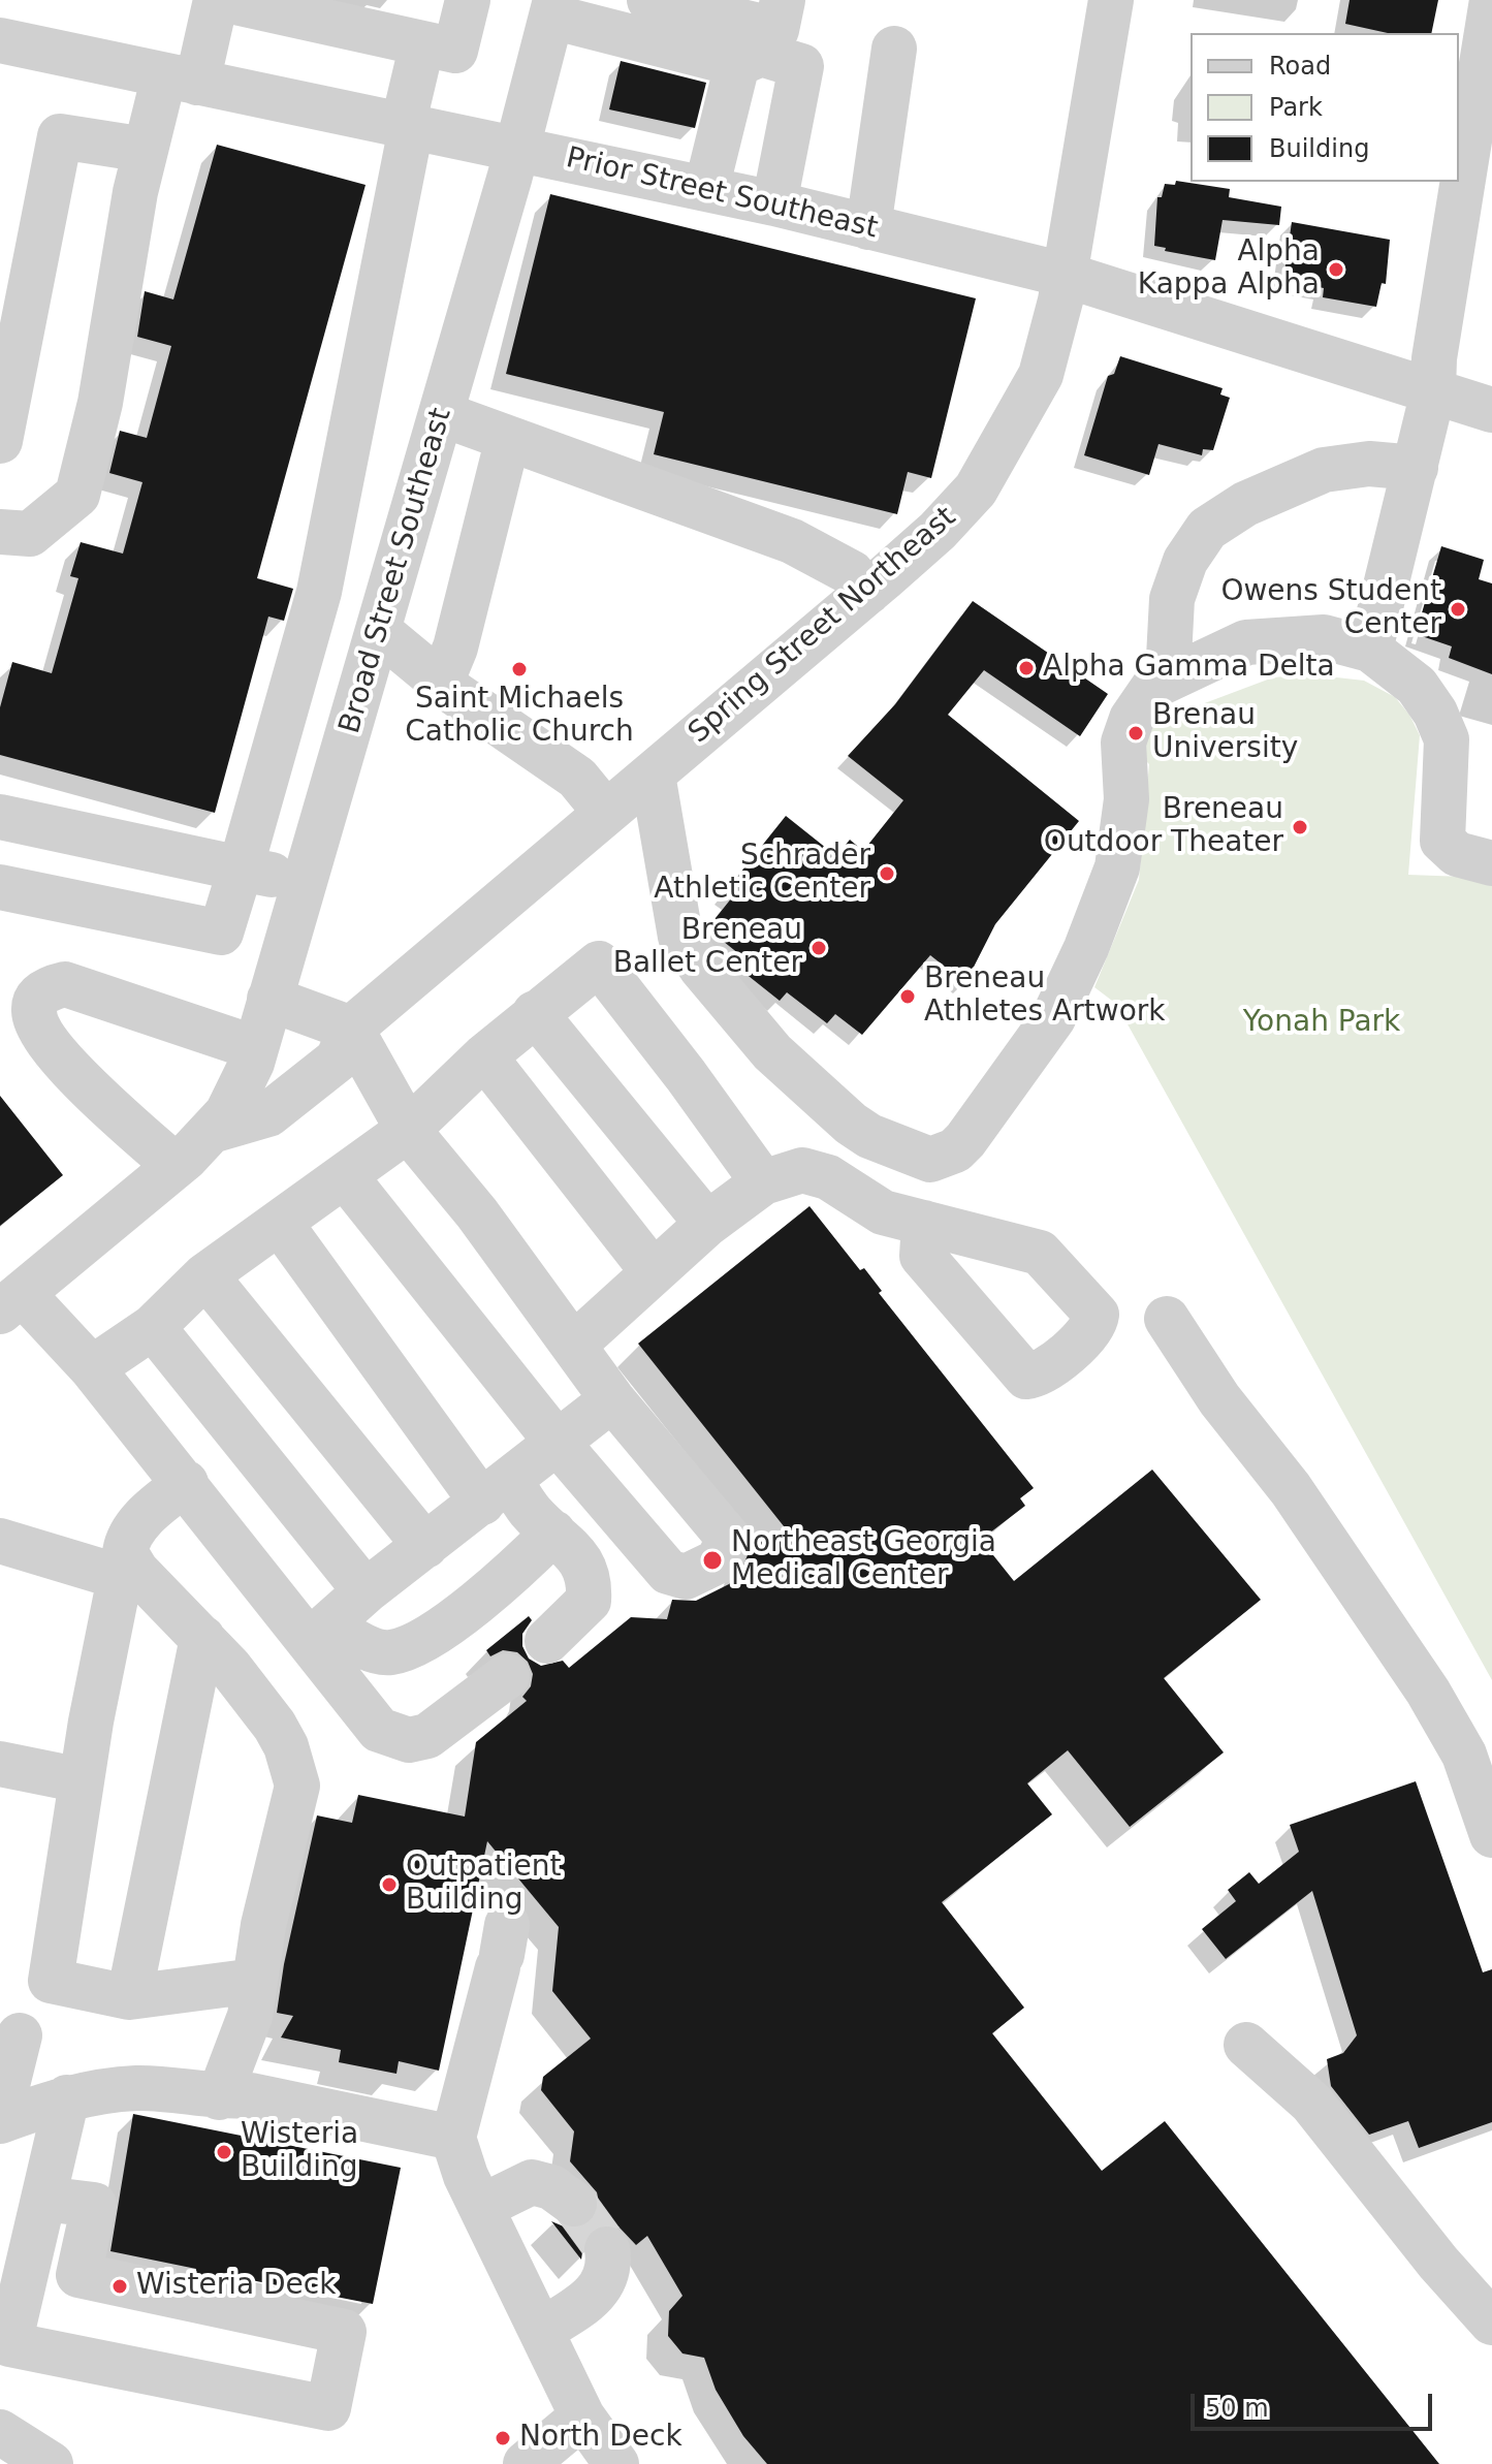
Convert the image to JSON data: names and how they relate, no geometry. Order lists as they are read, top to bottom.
{
  "streets": {
    "street": ["Prior Street Southeast", "Broad Street Southeast", "Spring Street Northeast"]
  },
  "crossings": [
    ["Prior Street Southeast", "Broad Street Southeast"],
    ["Prior Street Southeast", "Spring Street Northeast"],
    ["Broad Street Southeast", "Spring Street Northeast"]
  ],
  "parks": ["Yonah Park"],
  "places": [
    "Alpha Kappa Alpha",
    "Owens Student Center",
    "Alpha Gamma Delta",
    "Saint Michaels Catholic Church",
    "Brenau University",
    "Breneau Outdoor Theater",
    "Schrader Athletic Center",
    "Breneau Ballet Center",
    "Breneau Athletes Artwork",
    "Northeast Georgia Medical Center",
    "Outpatient Building",
    "Wisteria Building",
    "Wisteria Deck",
    "North Deck"
  ],
  "legend": ["Road", "Park", "Building"],
  "scale_bar": "50 m"
}
